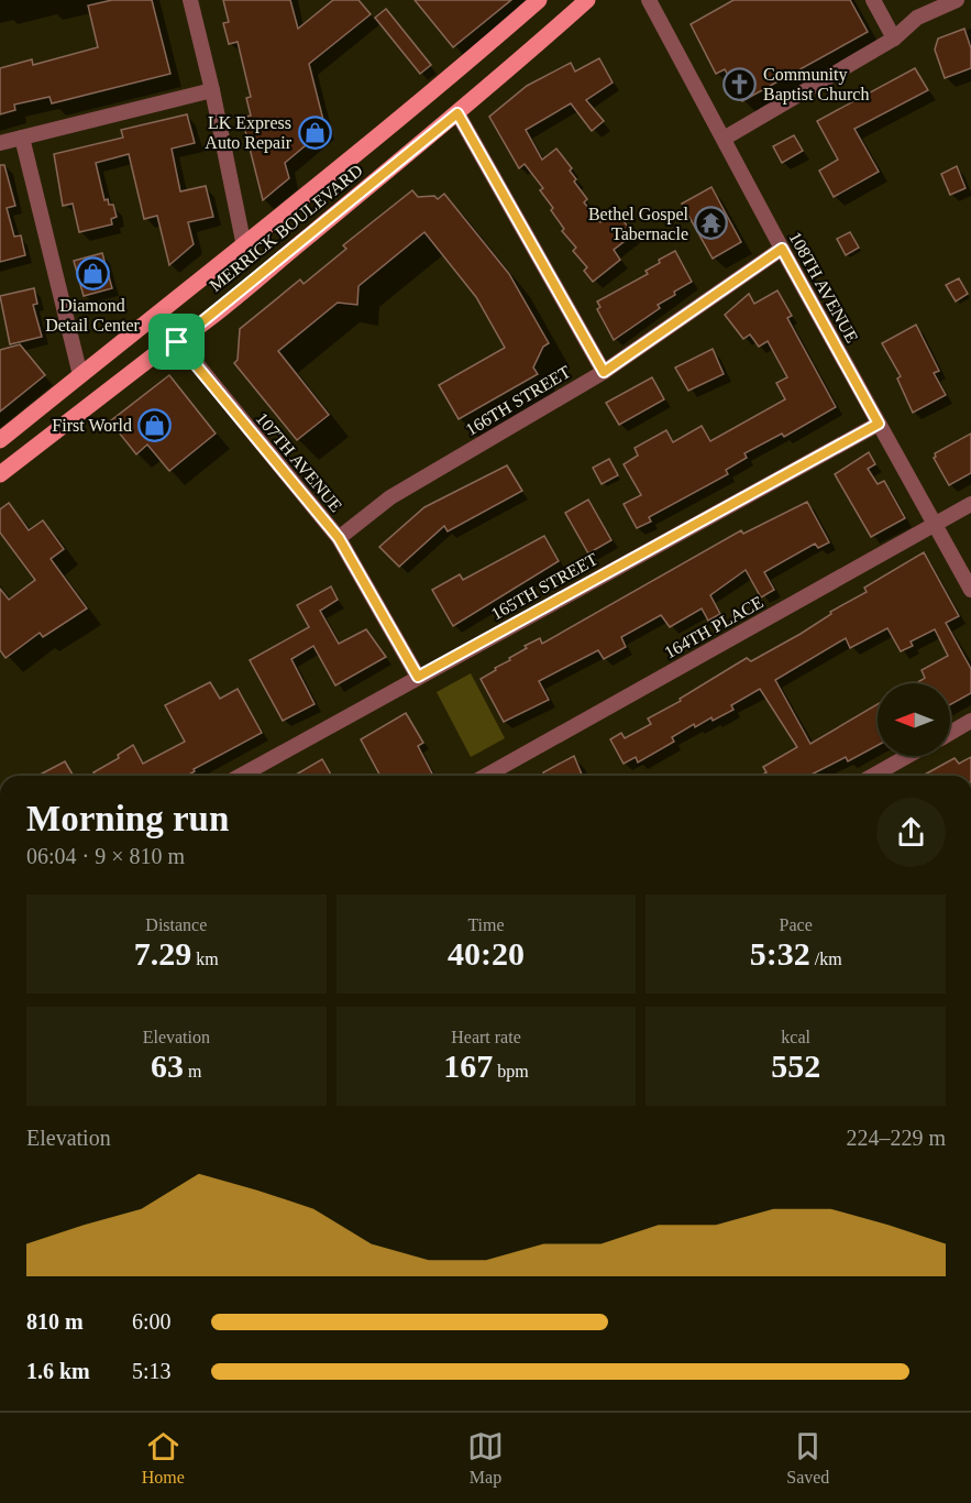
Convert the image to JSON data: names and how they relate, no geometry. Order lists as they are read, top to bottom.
{
  "streets": {
    "main road": ["MERRICK BOULEVARD"],
    "street": [
      "108TH AVENUE",
      "166TH STREET",
      "107TH AVENUE",
      "165TH STREET",
      "164TH PLACE"
    ]
  },
  "crossings": [
    ["MERRICK BOULEVARD", "107TH AVENUE"],
    ["108TH AVENUE", "166TH STREET"],
    ["108TH AVENUE", "165TH STREET"],
    ["108TH AVENUE", "164TH PLACE"],
    ["166TH STREET", "107TH AVENUE"],
    ["107TH AVENUE", "165TH STREET"]
  ],
  "places": {
    "church": ["Community Baptist Church"],
    "shop": ["LK Express Auto Repair", "Diamond Detail Center", "First World"],
    "temple": ["Bethel Gospel Tabernacle"]
  },
  "north": "left",
  "page": {
    "heading": ["Morning run", "06:04 · 9 × 810 m"],
    "stats": [
      ["Distance", "7.29 km"],
      ["Time", "40:20"],
      ["Pace", "5:32 /km"],
      ["Elevation", "63 m"],
      ["Heart rate", "167 bpm"],
      ["kcal", "552"]
    ],
    "chart": ["Elevation", "224–229 m"],
    "list": [
      {
        "name": "810 m",
        "note": "6:00"
      },
      {
        "name": "1.6 km",
        "note": "5:13"
      }
    ],
    "tabs": ["Home", "Map", "Saved"]
  }
}
